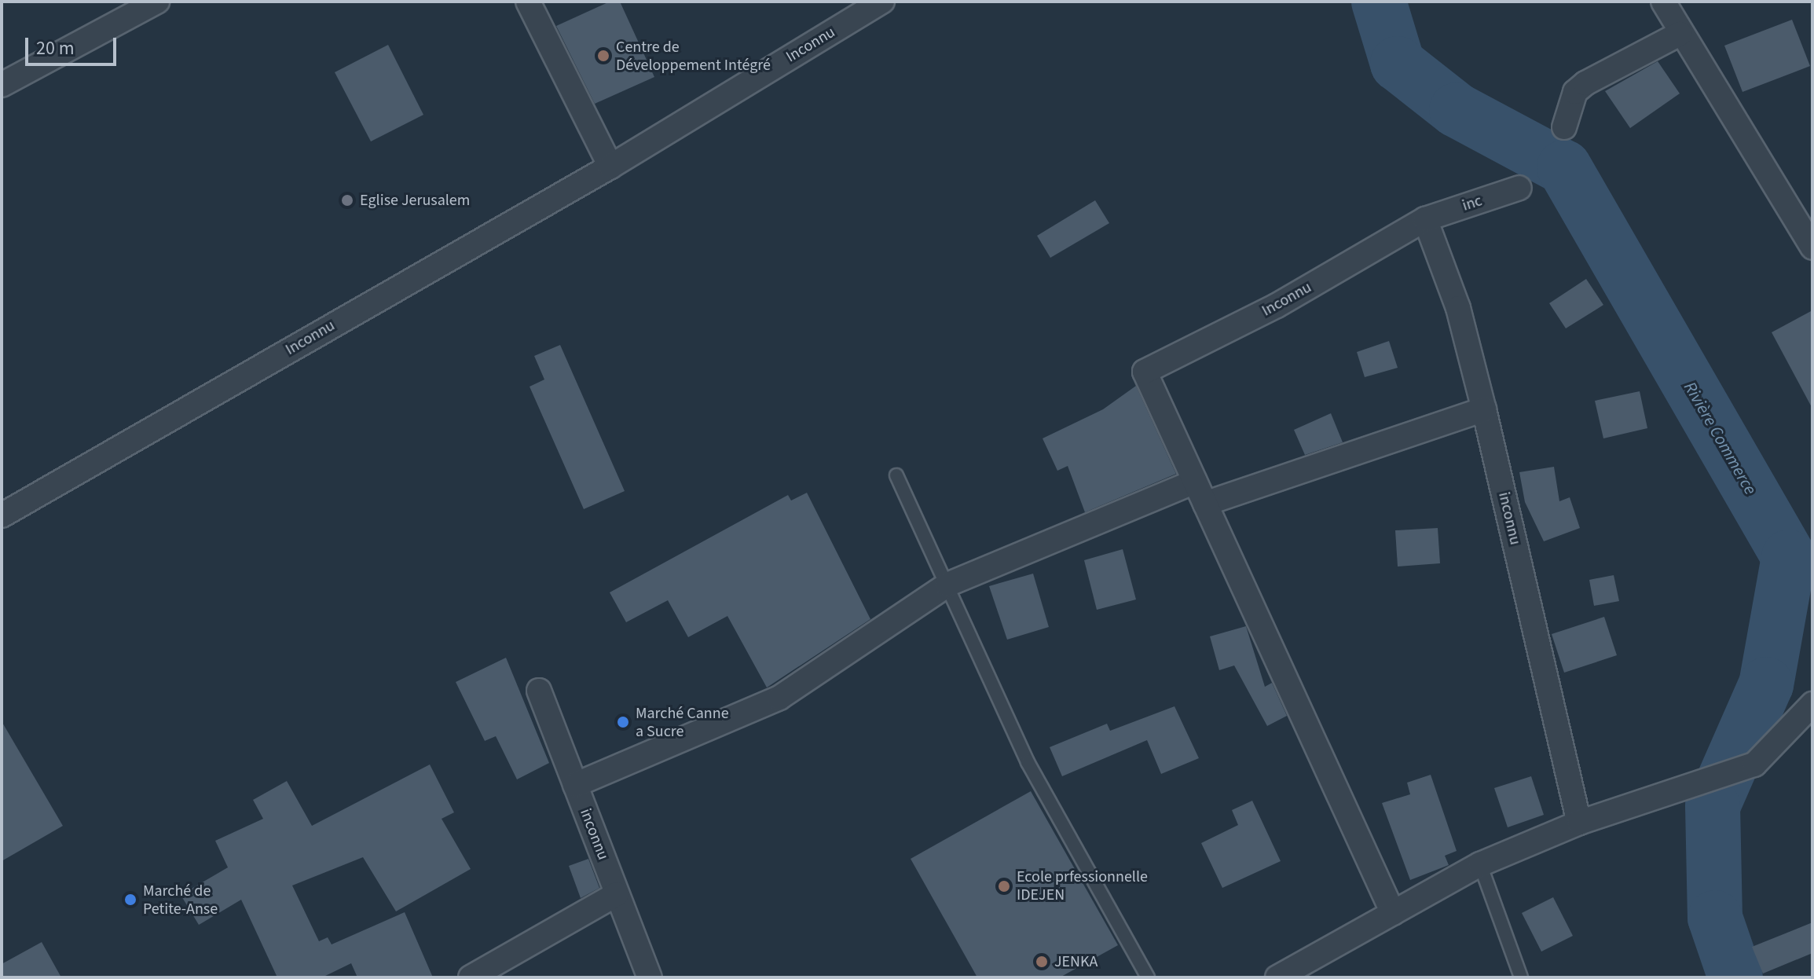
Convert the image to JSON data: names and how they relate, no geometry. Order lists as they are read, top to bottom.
{
  "streets": {
    "street": ["Inconnu", "inc", "inconnu"]
  },
  "crossings": [
    ["Inconnu", "inc"],
    ["Inconnu", "inconnu"],
    ["inc", "inconnu"]
  ],
  "water": ["Rivière Commerce"],
  "places": [
    "Centre de Développement Intégré",
    "Eglise Jerusalem",
    "Marché Canne a Sucre",
    "Ecole prfessionnelle IDEJEN",
    "Marché de Petite-Anse",
    "JENKA"
  ],
  "scale_bar": "20 m"
}
